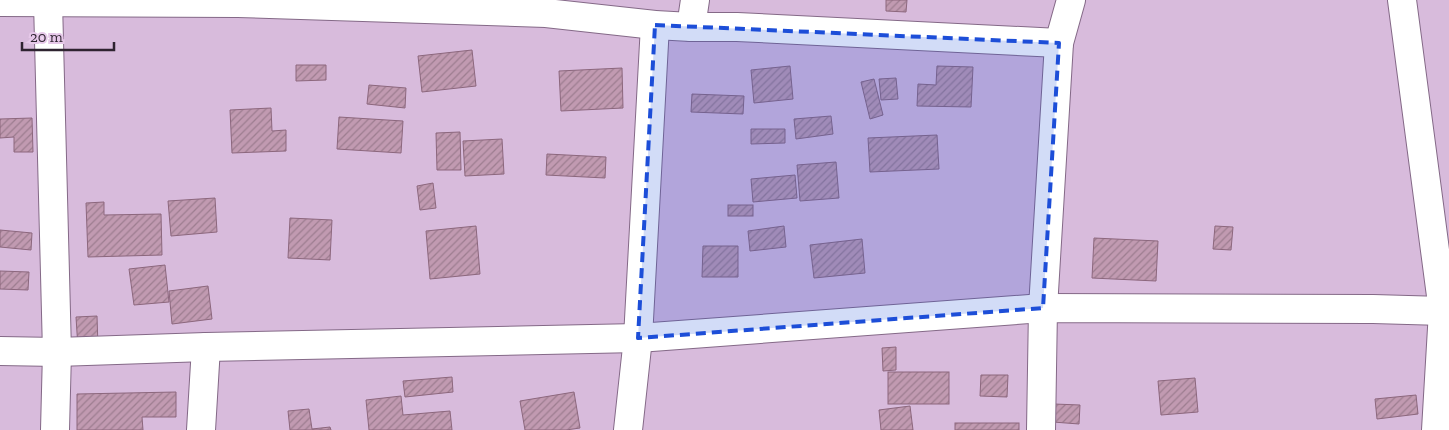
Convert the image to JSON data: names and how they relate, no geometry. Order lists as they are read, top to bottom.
{
  "scale_bar": "20 m"
}
